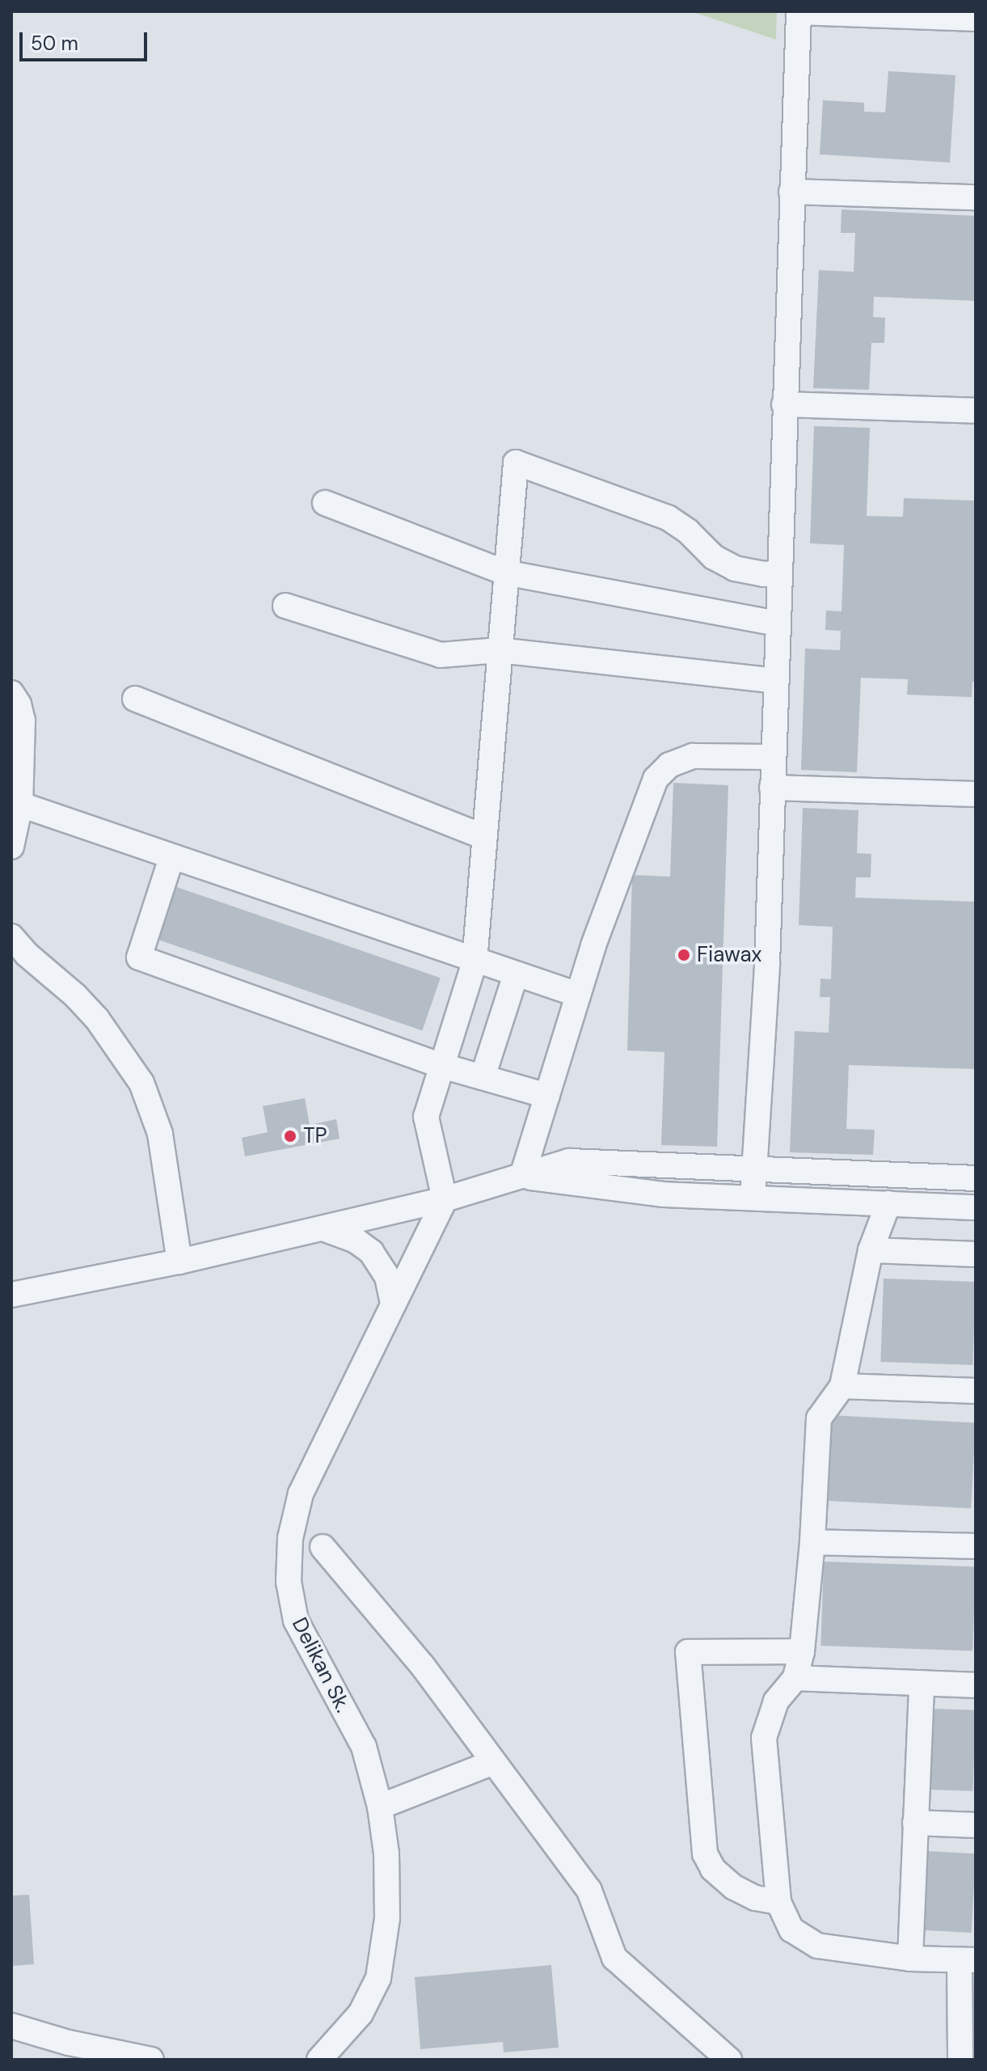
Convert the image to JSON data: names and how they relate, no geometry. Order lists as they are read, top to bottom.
{
  "streets": {
    "street": ["Delikan Sk."]
  },
  "places": ["Fiawax", "TP"],
  "scale_bar": "50 m"
}
